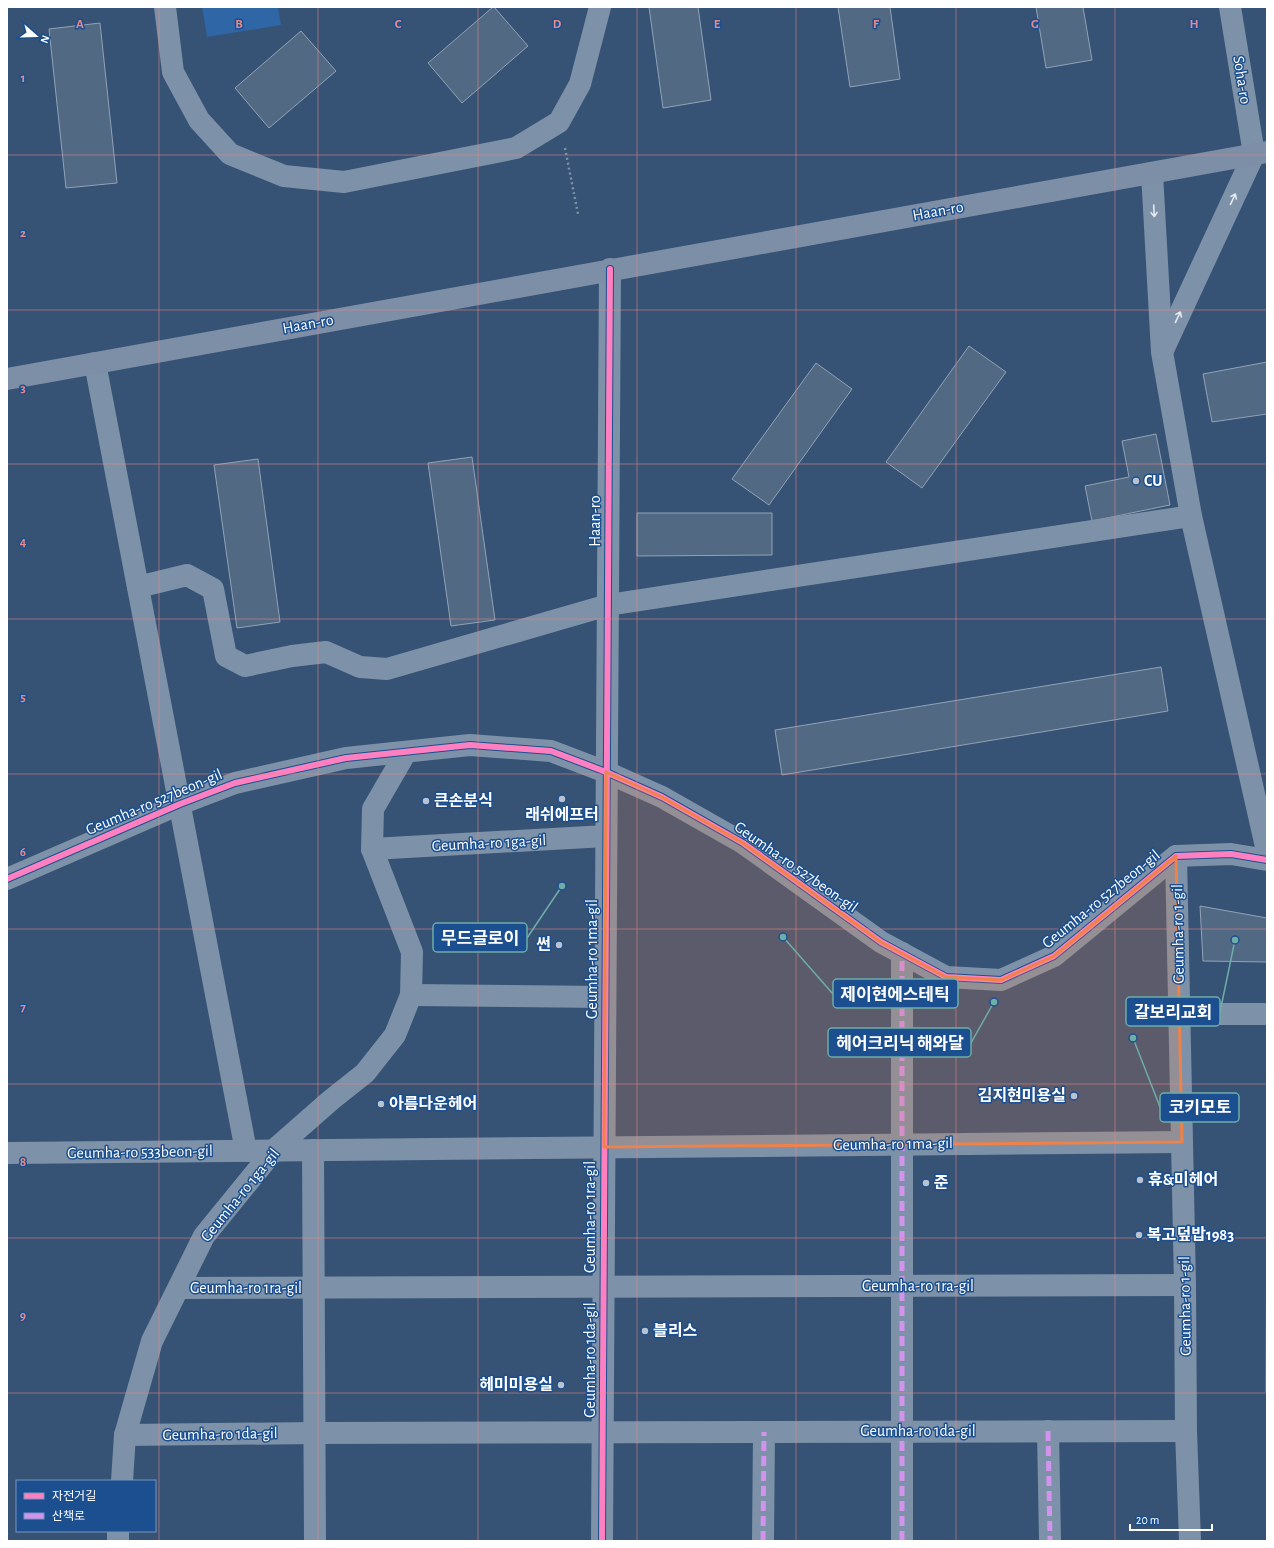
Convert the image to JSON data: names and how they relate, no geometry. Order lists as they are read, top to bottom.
{
  "streets": {
    "main road": ["Haan-ro"],
    "street": [
      "Soha-ro",
      "Geumha-ro 527beon-gil",
      "Geumha-ro 1ga-gil",
      "Geumha-ro 1-gil",
      "Geumha-ro 1ma-gil",
      "Geumha-ro 533beon-gil",
      "Geumha-ro 1ra-gil",
      "Geumha-ro 1da-gil"
    ]
  },
  "crossings": [
    ["Soha-ro", "Haan-ro"],
    ["Haan-ro", "Geumha-ro 527beon-gil"],
    ["Haan-ro", "Geumha-ro 1ma-gil"],
    ["Geumha-ro 527beon-gil", "Geumha-ro 1ga-gil"],
    ["Geumha-ro 527beon-gil", "Geumha-ro 1-gil"],
    ["Geumha-ro 527beon-gil", "Geumha-ro 1ma-gil"],
    ["Geumha-ro 1ga-gil", "Geumha-ro 1ma-gil"],
    ["Geumha-ro 1ga-gil", "Geumha-ro 533beon-gil"],
    ["Geumha-ro 1ga-gil", "Geumha-ro 1ra-gil"],
    ["Geumha-ro 1ga-gil", "Geumha-ro 1da-gil"],
    ["Geumha-ro 1-gil", "Geumha-ro 1ma-gil"],
    ["Geumha-ro 1-gil", "Geumha-ro 1ra-gil"],
    ["Geumha-ro 1-gil", "Geumha-ro 1da-gil"],
    ["Geumha-ro 1ma-gil", "Geumha-ro 533beon-gil"],
    ["Geumha-ro 1ma-gil", "Geumha-ro 1ra-gil"],
    ["Geumha-ro 1ra-gil", "Geumha-ro 1da-gil"]
  ],
  "places": [
    "CU",
    "래쉬에프터",
    "큰손분식",
    "무드글로이",
    "제이현에스테틱",
    "갈보리교회",
    "썬",
    "헤어크리닉 해와달",
    "코키모토",
    "김지현미용실",
    "아름다운헤어",
    "휴&미헤어",
    "준",
    "복고덮밥1983",
    "블리스",
    "헤미미용실"
  ],
  "legend": ["자전거길", "산책로"],
  "scale_bar": "20 m",
  "north": "right",
  "grid": {
    "columns": [
      "A",
      "B",
      "C",
      "D",
      "E",
      "F",
      "G",
      "H"
    ],
    "rows": [
      "1",
      "2",
      "3",
      "4",
      "5",
      "6",
      "7",
      "8",
      "9"
    ]
  }
}
